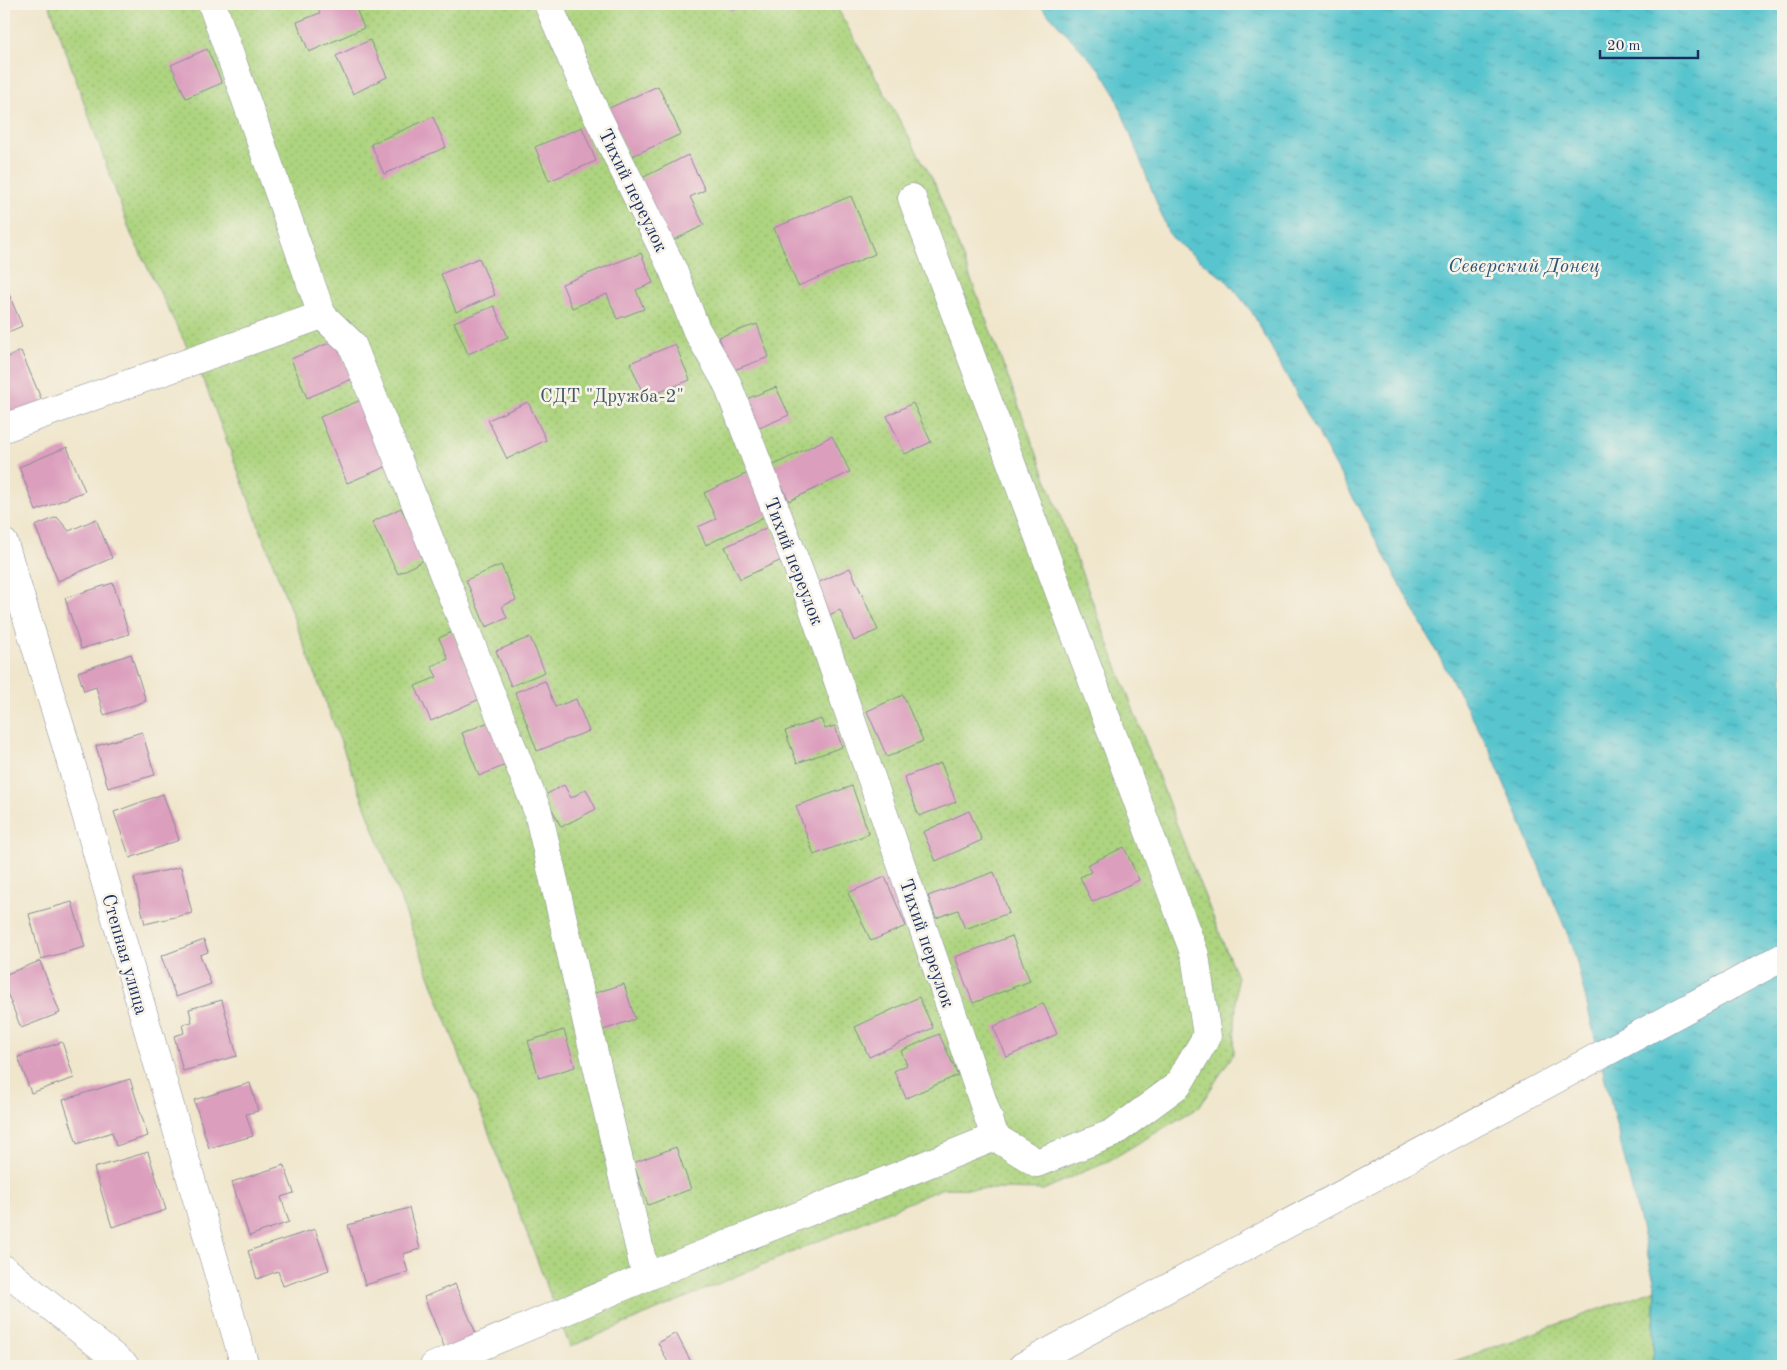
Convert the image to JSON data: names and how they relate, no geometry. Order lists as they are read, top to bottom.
{
  "streets": {
    "main road": ["Тихий переулок", "Степная улица"]
  },
  "water": ["Северский Донец"],
  "parks": ["СДТ \"Дружба-2\""],
  "scale_bar": "20 m"
}
